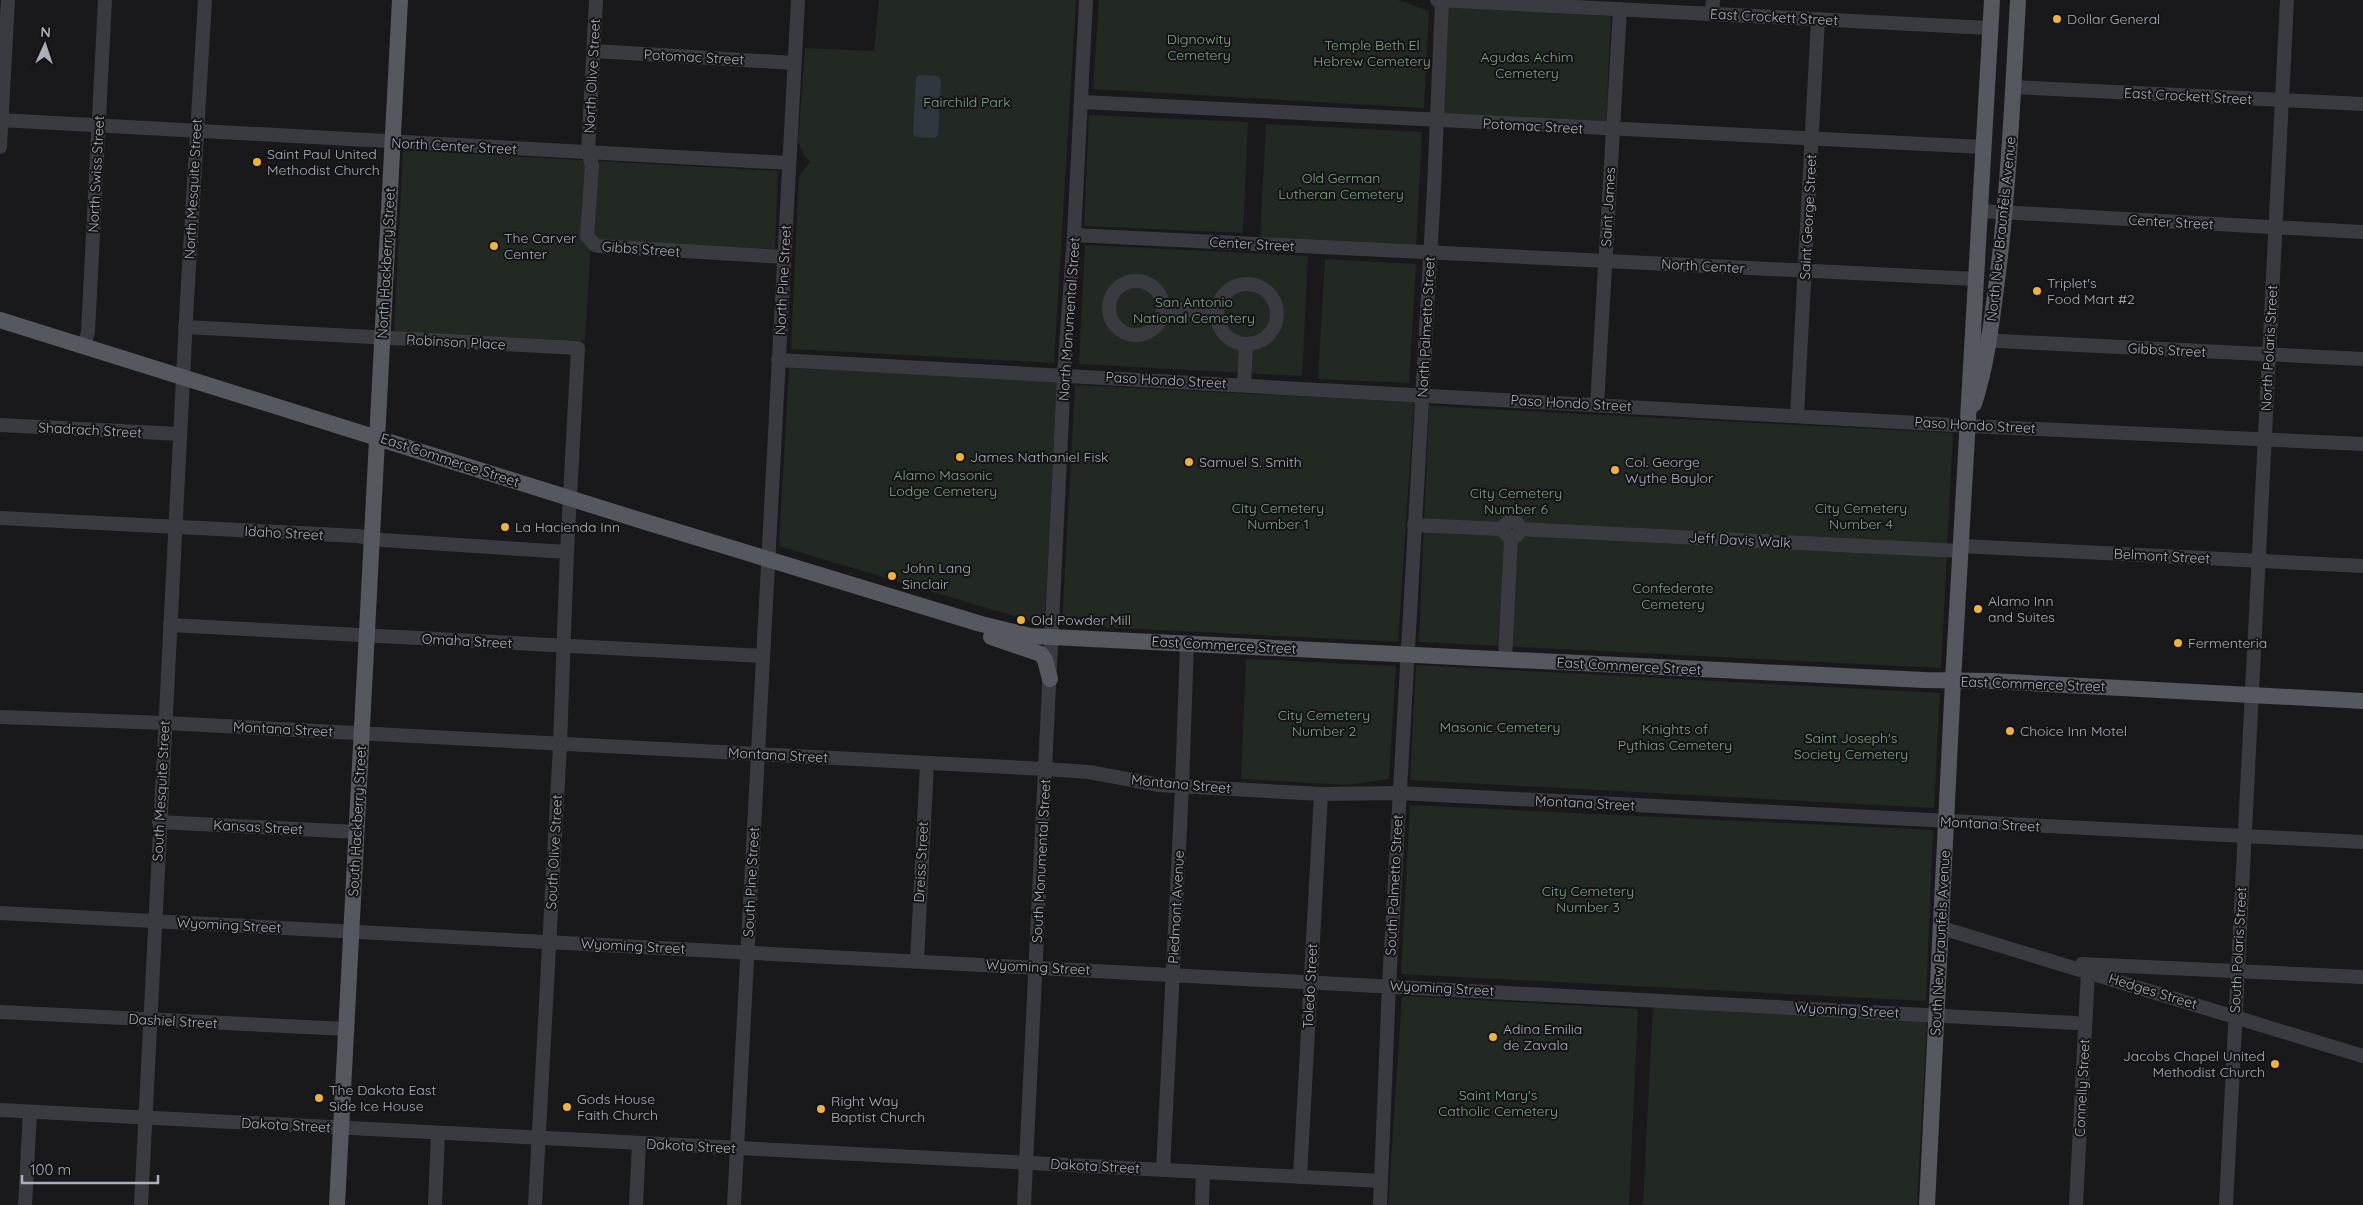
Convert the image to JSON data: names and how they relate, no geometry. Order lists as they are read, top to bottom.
{
  "streets": {
    "main road": [
      "North New Braunfels Avenue",
      "North Hackberry Street",
      "East Commerce Street",
      "South Hackberry Street",
      "South New Braunfels Avenue"
    ],
    "street": [
      "East Crockett Street",
      "Potomac Street",
      "North Olive Street",
      "North Center Street",
      "North Swiss Street",
      "North Mesquite Street",
      "Saint James",
      "Saint George Street",
      "Center Street",
      "Gibbs Street",
      "North Center",
      "North Pine Street",
      "North Monumental Street",
      "North Palmetto Street",
      "Robinson Place",
      "North Polaris Street",
      "Paso Hondo Street",
      "Shadrach Street",
      "Idaho Street",
      "Jeff Davis Walk",
      "Belmont Street",
      "Omaha Street",
      "Montana Street",
      "South Mesquite Street",
      "Kansas Street",
      "South Olive Street",
      "South Monumental Street",
      "Dreiss Street",
      "South Pine Street",
      "South Palmetto Street",
      "Piedmont Avenue",
      "Wyoming Street",
      "South Polaris Street",
      "Toledo Street",
      "Hedges Street",
      "Dashiel Street",
      "Connelly Street",
      "Dakota Street"
    ]
  },
  "crossings": [
    ["East Crockett Street", "Saint James"],
    ["East Crockett Street", "Saint George Street"],
    ["East Crockett Street", "North New Braunfels Avenue"],
    ["East Crockett Street", "North Palmetto Street"],
    ["East Crockett Street", "North Polaris Street"],
    ["Potomac Street", "North Olive Street"],
    ["Potomac Street", "Saint James"],
    ["Potomac Street", "Saint George Street"],
    ["Potomac Street", "North New Braunfels Avenue"],
    ["Potomac Street", "North Pine Street"],
    ["Potomac Street", "North Monumental Street"],
    ["Potomac Street", "North Palmetto Street"],
    ["North Olive Street", "North Center Street"],
    ["North Olive Street", "Gibbs Street"],
    ["North Center Street", "North Swiss Street"],
    ["North Center Street", "North Mesquite Street"],
    ["North Center Street", "Gibbs Street"],
    ["North Center Street", "North Hackberry Street"],
    ["North Center Street", "North Pine Street"],
    ["North Swiss Street", "East Commerce Street"],
    ["North Mesquite Street", "Robinson Place"],
    ["North Mesquite Street", "East Commerce Street"],
    ["North Mesquite Street", "South Mesquite Street"],
    ["Saint James", "North Center"],
    ["Saint James", "Paso Hondo Street"],
    ["Saint George Street", "North Center"],
    ["Saint George Street", "Paso Hondo Street"],
    ["Center Street", "North New Braunfels Avenue"],
    ["Center Street", "North Center"],
    ["Center Street", "North Monumental Street"],
    ["Center Street", "North Palmetto Street"],
    ["Center Street", "North Polaris Street"],
    ["North New Braunfels Avenue", "Gibbs Street"],
    ["North New Braunfels Avenue", "North Center"],
    ["North New Braunfels Avenue", "Paso Hondo Street"],
    ["North New Braunfels Avenue", "East Commerce Street"],
    ["North New Braunfels Avenue", "Jeff Davis Walk"],
    ["North New Braunfels Avenue", "Belmont Street"],
    ["North New Braunfels Avenue", "South New Braunfels Avenue"],
    ["Gibbs Street", "North Pine Street"],
    ["Gibbs Street", "North Polaris Street"],
    ["North Hackberry Street", "Robinson Place"],
    ["North Hackberry Street", "East Commerce Street"],
    ["North Hackberry Street", "South Hackberry Street"],
    ["North Center", "North Palmetto Street"],
    ["North Pine Street", "Paso Hondo Street"],
    ["North Pine Street", "East Commerce Street"],
    ["North Pine Street", "South Pine Street"],
    ["North Monumental Street", "Paso Hondo Street"],
    ["North Monumental Street", "East Commerce Street"],
    ["North Monumental Street", "South Monumental Street"],
    ["North Palmetto Street", "Paso Hondo Street"],
    ["North Palmetto Street", "East Commerce Street"],
    ["North Palmetto Street", "Jeff Davis Walk"],
    ["North Palmetto Street", "South Palmetto Street"],
    ["Robinson Place", "East Commerce Street"],
    ["Robinson Place", "South Olive Street"],
    ["North Polaris Street", "Paso Hondo Street"],
    ["North Polaris Street", "East Commerce Street"],
    ["North Polaris Street", "Belmont Street"],
    ["North Polaris Street", "South Polaris Street"],
    ["Shadrach Street", "South Mesquite Street"],
    ["East Commerce Street", "South Mesquite Street"],
    ["East Commerce Street", "South Hackberry Street"],
    ["East Commerce Street", "South Olive Street"],
    ["East Commerce Street", "South Monumental Street"],
    ["East Commerce Street", "South Pine Street"],
    ["East Commerce Street", "South Palmetto Street"],
    ["East Commerce Street", "Piedmont Avenue"],
    ["East Commerce Street", "South New Braunfels Avenue"],
    ["East Commerce Street", "South Polaris Street"],
    ["Idaho Street", "South Mesquite Street"],
    ["Idaho Street", "South Hackberry Street"],
    ["Idaho Street", "South Olive Street"],
    ["Jeff Davis Walk", "Belmont Street"],
    ["Omaha Street", "South Mesquite Street"],
    ["Omaha Street", "South Hackberry Street"],
    ["Omaha Street", "South Olive Street"],
    ["Omaha Street", "South Pine Street"],
    ["Montana Street", "South Mesquite Street"],
    ["Montana Street", "South Hackberry Street"],
    ["Montana Street", "South Olive Street"],
    ["Montana Street", "South Monumental Street"],
    ["Montana Street", "Dreiss Street"],
    ["Montana Street", "South Pine Street"],
    ["Montana Street", "South Palmetto Street"],
    ["Montana Street", "Piedmont Avenue"],
    ["Montana Street", "South New Braunfels Avenue"],
    ["Montana Street", "South Polaris Street"],
    ["Montana Street", "Toledo Street"],
    ["South Mesquite Street", "Kansas Street"],
    ["South Mesquite Street", "Wyoming Street"],
    ["South Mesquite Street", "Dashiel Street"],
    ["South Mesquite Street", "Dakota Street"],
    ["South Hackberry Street", "Kansas Street"],
    ["South Hackberry Street", "Wyoming Street"],
    ["South Hackberry Street", "Dashiel Street"],
    ["South Hackberry Street", "Dakota Street"],
    ["South Olive Street", "Wyoming Street"],
    ["South Olive Street", "Dakota Street"],
    ["South Monumental Street", "Wyoming Street"],
    ["South Monumental Street", "Dakota Street"],
    ["Dreiss Street", "Wyoming Street"],
    ["South Pine Street", "Wyoming Street"],
    ["South Pine Street", "Dakota Street"],
    ["South Palmetto Street", "Wyoming Street"],
    ["South Palmetto Street", "Dakota Street"],
    ["Piedmont Avenue", "Wyoming Street"],
    ["Piedmont Avenue", "Dakota Street"],
    ["Wyoming Street", "South New Braunfels Avenue"],
    ["Wyoming Street", "Toledo Street"],
    ["South New Braunfels Avenue", "Hedges Street"],
    ["South Polaris Street", "Hedges Street"],
    ["Toledo Street", "Dakota Street"],
    ["Hedges Street", "Connelly Street"]
  ],
  "parks": [
    "Dignowity Cemetery",
    "Temple Beth El Hebrew Cemetery",
    "Agudas Achim Cemetery",
    "Fairchild Park",
    "Old German Lutheran Cemetery",
    "San Antonio National Cemetery",
    "Alamo Masonic Lodge Cemetery",
    "City Cemetery Number 6",
    "City Cemetery Number 1",
    "City Cemetery Number 4",
    "Confederate Cemetery",
    "City Cemetery Number 2",
    "Masonic Cemetery",
    "Knights of Pythias Cemetery",
    "Saint Joseph's Society Cemetery",
    "City Cemetery Number 3",
    "Saint Mary's Catholic Cemetery"
  ],
  "places": [
    "Dollar General",
    "Saint Paul United Methodist Church",
    "The Carver Center",
    "Triplet's Food Mart #2",
    "James Nathaniel Fisk",
    "Samuel S. Smith",
    "Col. George Wythe Baylor",
    "La Hacienda Inn",
    "John Lang Sinclair",
    "Alamo Inn and Suites",
    "Old Powder Mill",
    "Fermenteria",
    "Choice Inn Motel",
    "Adina Emilia de Zavala",
    "Jacobs Chapel United Methodist Church",
    "The Dakota East Side Ice House",
    "Gods House Faith Church",
    "Right Way Baptist Church"
  ],
  "scale_bar": "100 m",
  "north": "top"
}
